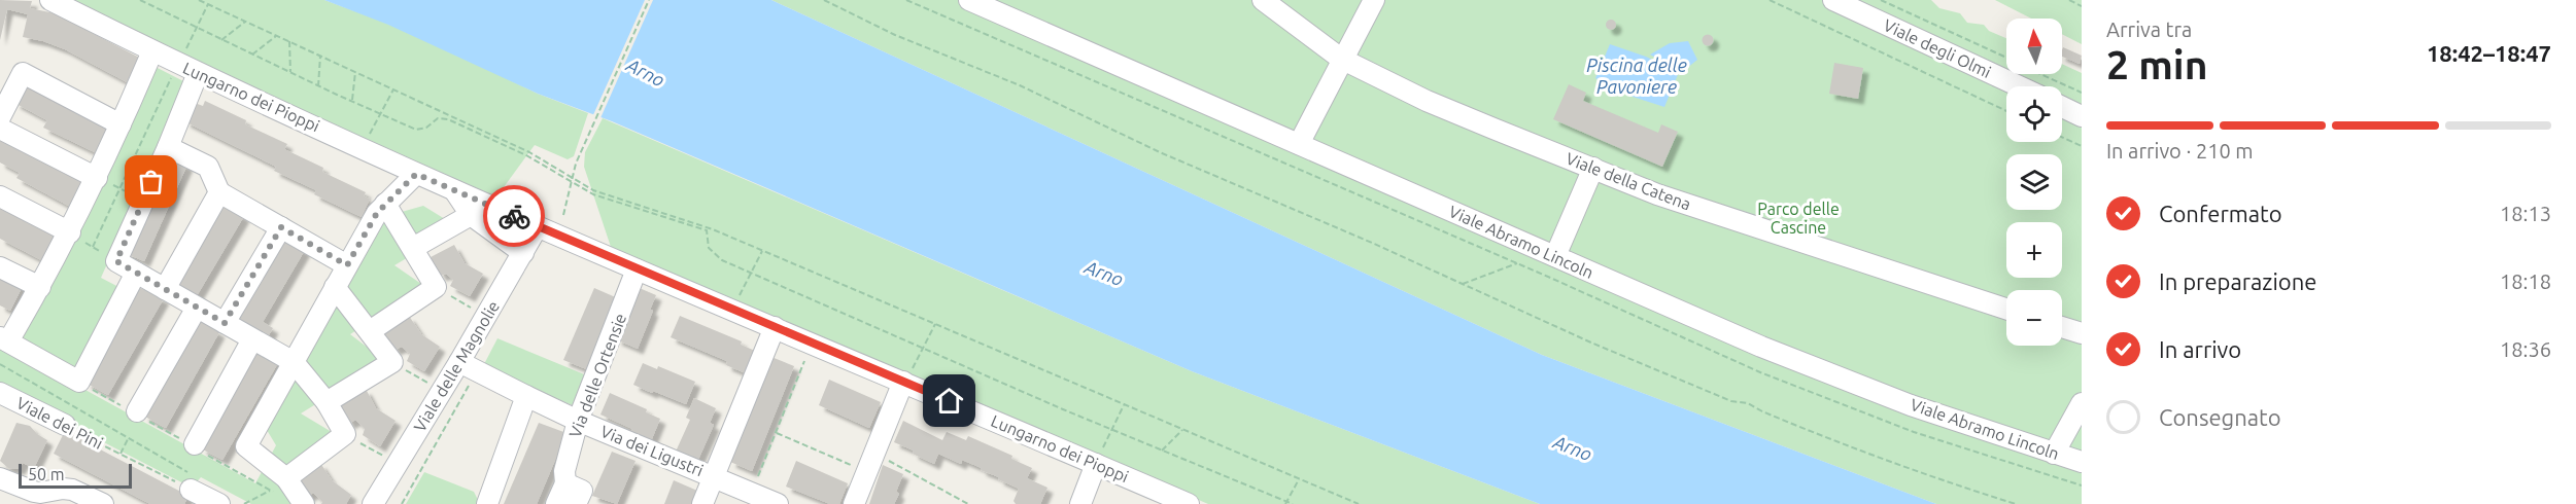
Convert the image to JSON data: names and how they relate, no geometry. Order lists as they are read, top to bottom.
{
  "streets": {
    "street": [
      "Viale degli Olmi",
      "Lungarno dei Pioppi",
      "Viale della Catena",
      "Viale Abramo Lincoln",
      "Viale delle Magnolie",
      "Via delle Ortensie",
      "Viale dei Pini",
      "Via dei Ligustri"
    ]
  },
  "crossings": [
    ["Lungarno dei Pioppi", "Viale delle Magnolie"],
    ["Lungarno dei Pioppi", "Via delle Ortensie"],
    ["Viale delle Magnolie", "Via dei Ligustri"],
    ["Via delle Ortensie", "Via dei Ligustri"]
  ],
  "water": ["Piscina delle Pavoniere", "Arno"],
  "parks": ["Parco delle Cascine"],
  "scale_bar": "50 m",
  "north": "top",
  "page": {
    "heading": ["2 min", "Arriva tra", "18:42–18:47"],
    "map_buttons": ["+", "−"],
    "bar": "In arrivo · 210 m",
    "list": [
      ["Confermato", "18:13"],
      ["In preparazione", "18:18"],
      ["In arrivo", "18:36"],
      "Consegnato"
    ],
    "scale": "50 m"
  }
}
